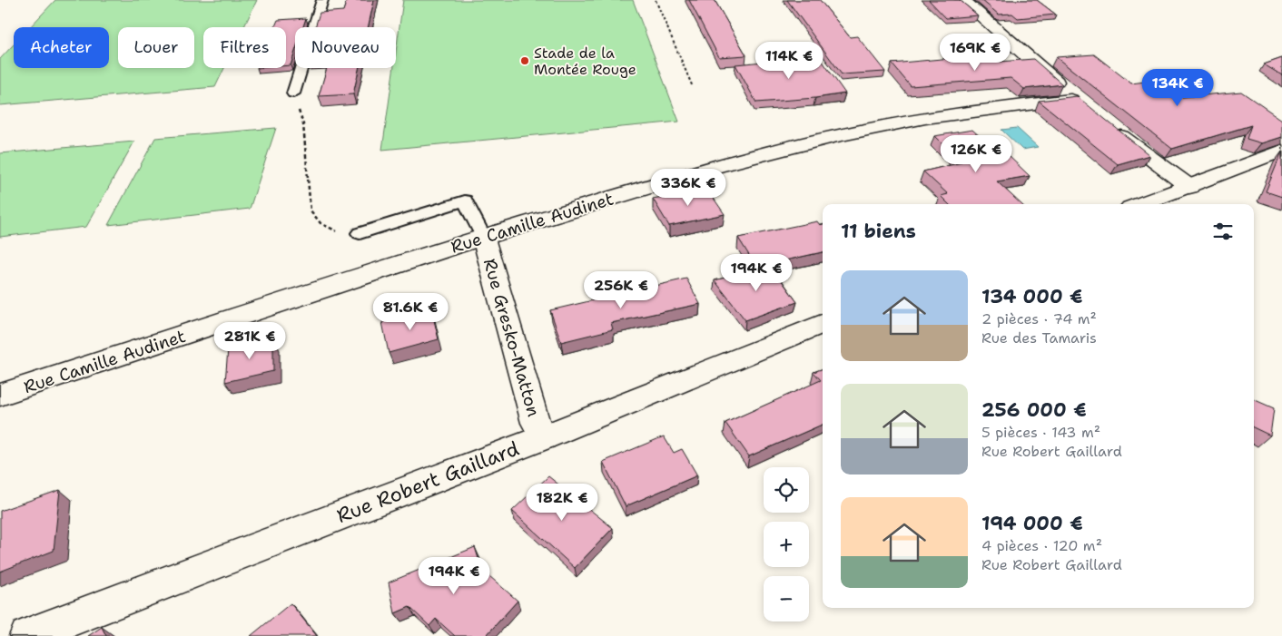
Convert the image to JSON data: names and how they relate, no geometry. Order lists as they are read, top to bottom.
{
  "streets": {
    "street": ["Rue Camille Audinet", "Rue Gresko-Matton", "Rue Robert Gaillard"]
  },
  "crossings": [
    ["Rue Camille Audinet", "Rue Gresko-Matton"],
    ["Rue Gresko-Matton", "Rue Robert Gaillard"]
  ],
  "places": ["Stade de la Montée Rouge"],
  "page": {
    "chip": [
      "Acheter",
      "Louer",
      "Filtres",
      "Nouveau"
    ],
    "price": [
      "169K €",
      "114K €",
      "134K €",
      "126K €",
      "336K €",
      "194K €",
      "256K €",
      "81.6K €",
      "281K €",
      "182K €",
      "194K €"
    ],
    "heading": "11 biens",
    "list": [
      {
        "name": "134 000 €",
        "note": "2 pièces · 74 m² · Rue des Tamaris"
      },
      {
        "name": "256 000 €",
        "note": "5 pièces · 143 m² · Rue Robert Gaillard"
      },
      {
        "name": "194 000 €",
        "note": "4 pièces · 120 m² · Rue Robert Gaillard"
      }
    ],
    "map_buttons": ["+", "−"]
  }
}
